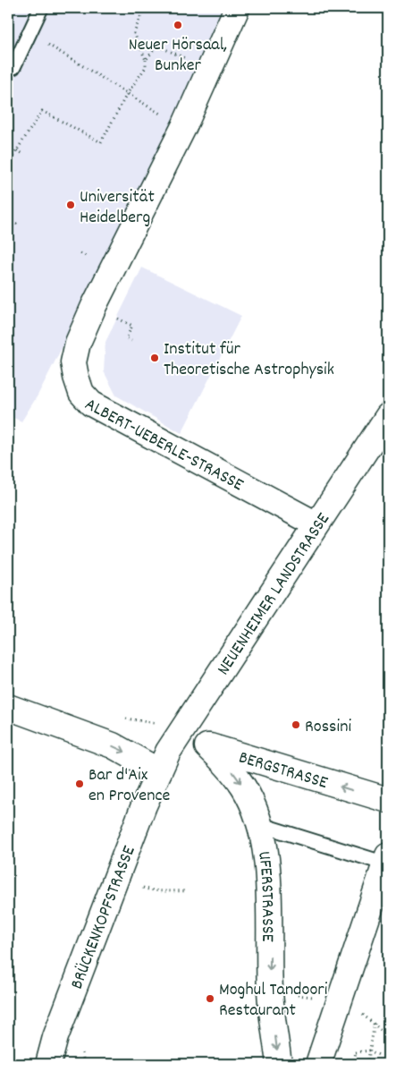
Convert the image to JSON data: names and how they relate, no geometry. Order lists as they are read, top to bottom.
{
  "streets": {
    "street": [
      "ALBERT-UEBERLE-STRASSE",
      "NEUENHEIMER LANDSTRASSE",
      "BERGSTRASSE",
      "UFERSTRASSE",
      "BRÜCKENKOPFSTRASSE"
    ]
  },
  "crossings": [
    ["ALBERT-UEBERLE-STRASSE", "NEUENHEIMER LANDSTRASSE"],
    ["NEUENHEIMER LANDSTRASSE", "BERGSTRASSE"],
    ["NEUENHEIMER LANDSTRASSE", "BRÜCKENKOPFSTRASSE"],
    ["BERGSTRASSE", "UFERSTRASSE"]
  ],
  "one_way": ["BERGSTRASSE", "UFERSTRASSE"],
  "places": [
    "Neuer Hörsaal, Bunker",
    "Universität Heidelberg",
    "Institut für Theoretische Astrophysik",
    "Rossini",
    "Bar d'Aix en Provence",
    "Moghul Tandoori Restaurant"
  ]
}
